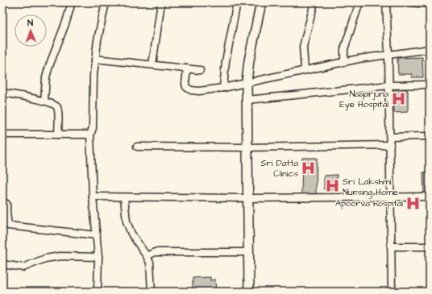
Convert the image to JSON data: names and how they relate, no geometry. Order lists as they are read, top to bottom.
{
  "places": {
    "hospital": [
      "Nagarjuna Eye Hospital",
      "Sri Datta Clinics",
      "Sri Lakshmi Nursing Home",
      "Apoorva hospital"
    ]
  },
  "north": "top"
}
